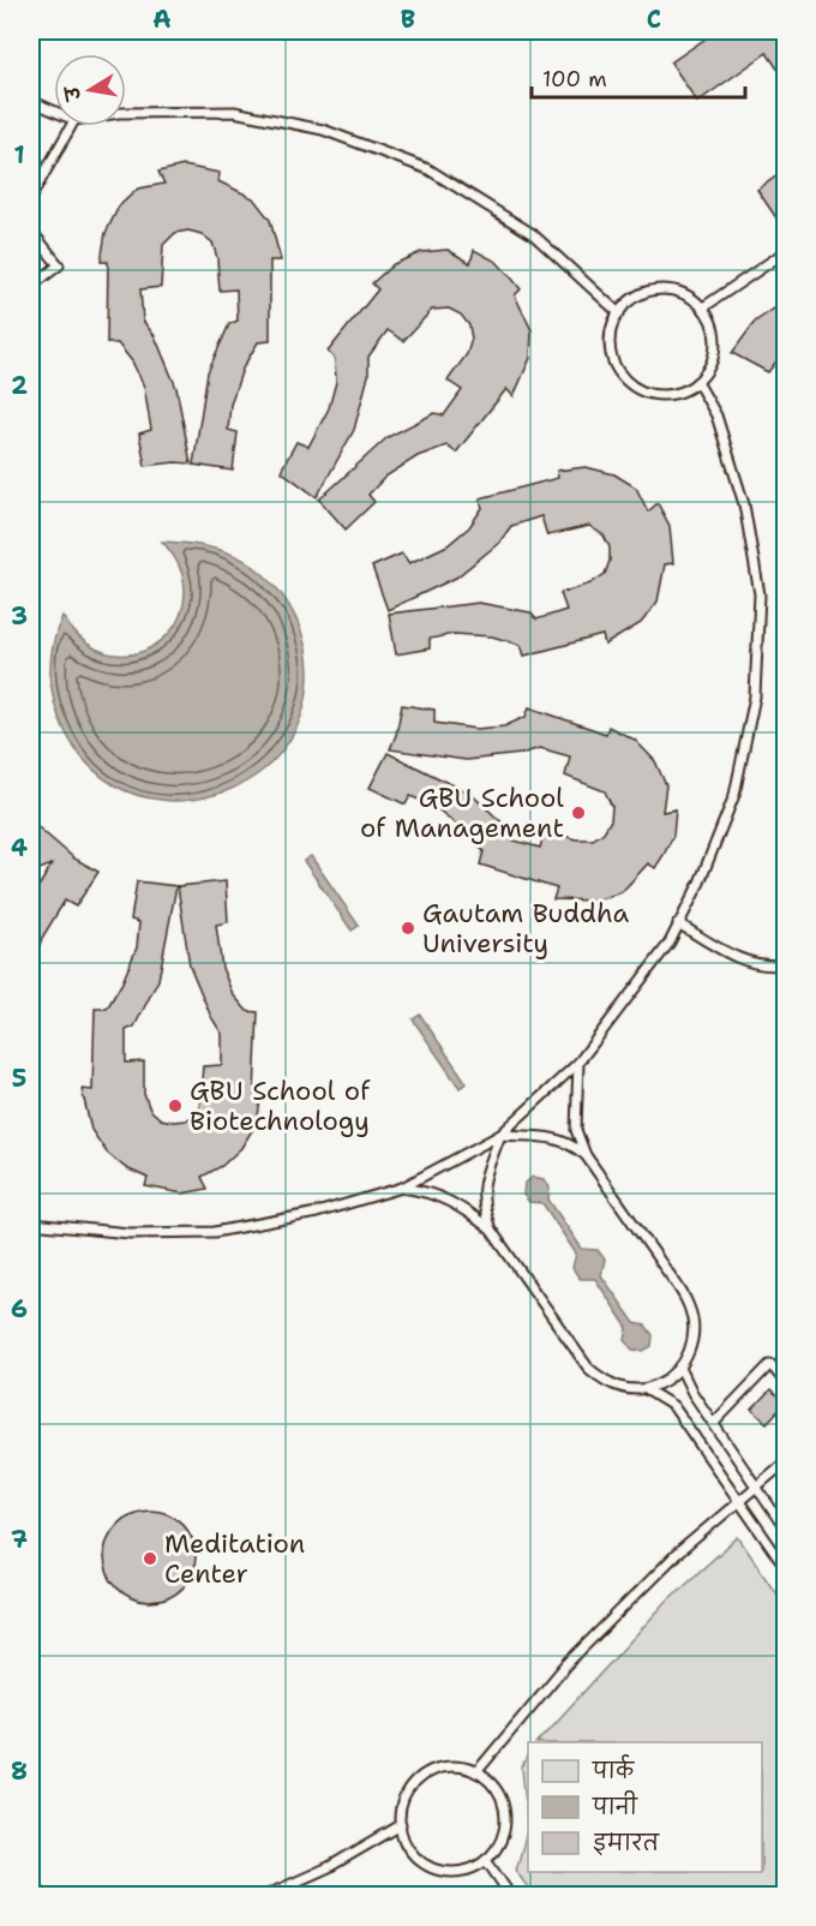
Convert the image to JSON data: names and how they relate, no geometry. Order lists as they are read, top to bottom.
{
  "places": [
    "GBU School of Management",
    "Gautam Buddha University",
    "GBU School of Biotechnology",
    "Meditation Center"
  ],
  "legend": ["पार्क", "पानी", "इमारत"],
  "scale_bar": "100 m",
  "north": "left",
  "grid": {
    "columns": ["A", "B", "C"],
    "rows": [
      "1",
      "2",
      "3",
      "4",
      "5",
      "6",
      "7",
      "8"
    ]
  }
}
